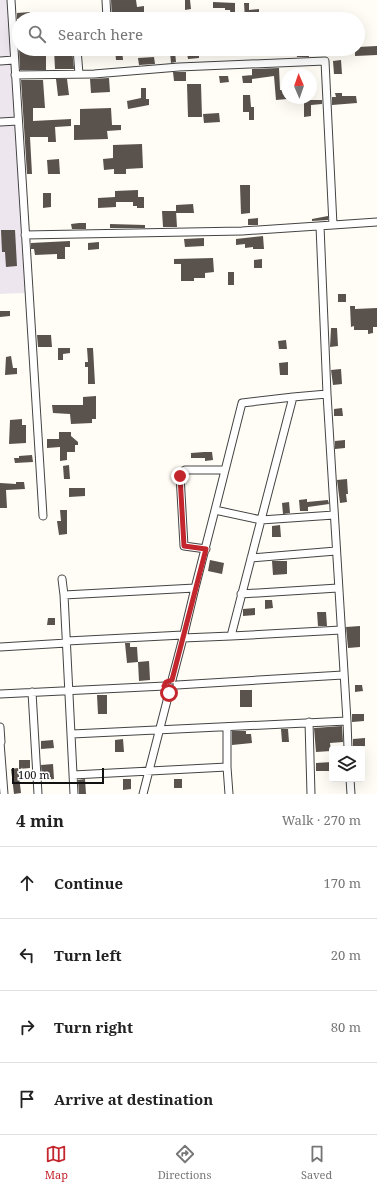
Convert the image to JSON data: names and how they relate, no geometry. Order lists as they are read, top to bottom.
{
  "scale_bar": "100 m",
  "north": "top",
  "page": {
    "search": "Search here",
    "scale": "100 m",
    "heading": ["4 min", "Walk · 270 m"],
    "list": [
      ["Continue", "170 m"],
      ["Turn left", "20 m"],
      ["Turn right", "80 m"],
      "Arrive at destination"
    ],
    "nav": ["Map", "Directions", "Saved"]
  }
}
